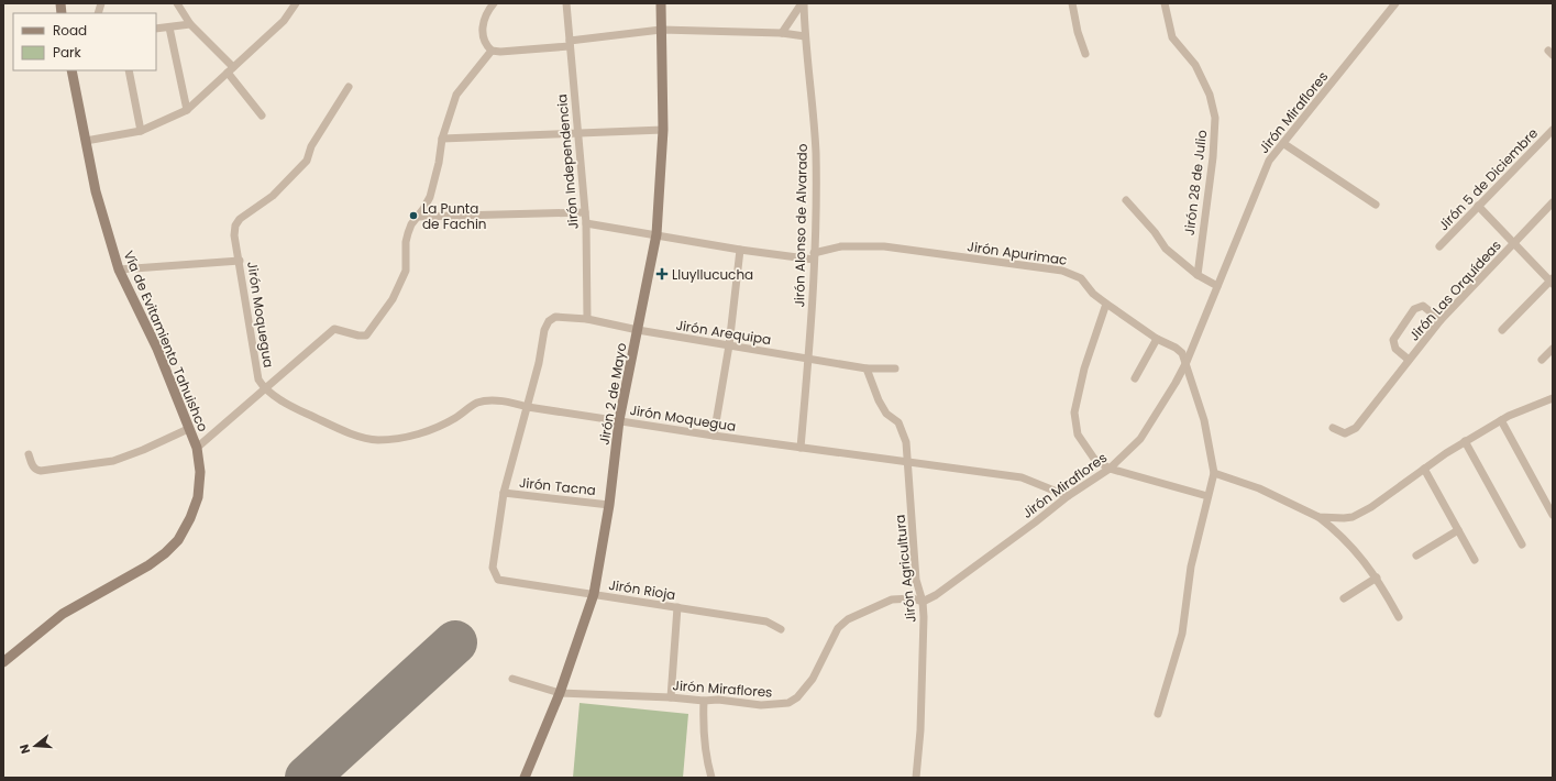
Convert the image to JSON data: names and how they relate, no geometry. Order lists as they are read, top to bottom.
{
  "streets": {
    "main road": ["Vía de Evitamiento Tahuishco", "Jirón 2 de Mayo"],
    "street": [
      "Jirón Miraflores",
      "Jirón Independencia",
      "Jirón 5 de Diciembre",
      "Jirón 28 de Julio",
      "Jirón Alonso de Alvarado",
      "Jirón Apurimac",
      "Jirón Las Orquídeas",
      "Jirón Moquegua",
      "Jirón Arequipa",
      "Jirón Tacna",
      "Jirón Agricultura",
      "Jirón Rioja"
    ]
  },
  "crossings": [
    ["Jirón Miraflores", "Jirón Apurimac"],
    ["Jirón Miraflores", "Jirón Moquegua"],
    ["Jirón Miraflores", "Jirón 2 de Mayo"],
    ["Jirón Miraflores", "Jirón Agricultura"],
    ["Jirón Independencia", "Jirón Arequipa"],
    ["Jirón Alonso de Alvarado", "Jirón Apurimac"],
    ["Jirón Alonso de Alvarado", "Jirón Moquegua"],
    ["Jirón Alonso de Alvarado", "Jirón Arequipa"],
    ["Jirón Moquegua", "Jirón Arequipa"],
    ["Jirón Moquegua", "Jirón 2 de Mayo"],
    ["Jirón Moquegua", "Jirón Agricultura"],
    ["Jirón Arequipa", "Jirón 2 de Mayo"],
    ["Jirón Arequipa", "Jirón Agricultura"],
    ["Jirón 2 de Mayo", "Jirón Tacna"],
    ["Jirón 2 de Mayo", "Jirón Rioja"],
    ["Jirón Tacna", "Jirón Rioja"]
  ],
  "places": {
    "other": ["La Punta de Fachin"],
    "health": ["Lluyllucucha"]
  },
  "legend": ["Road", "Park"],
  "north": "left"
}
